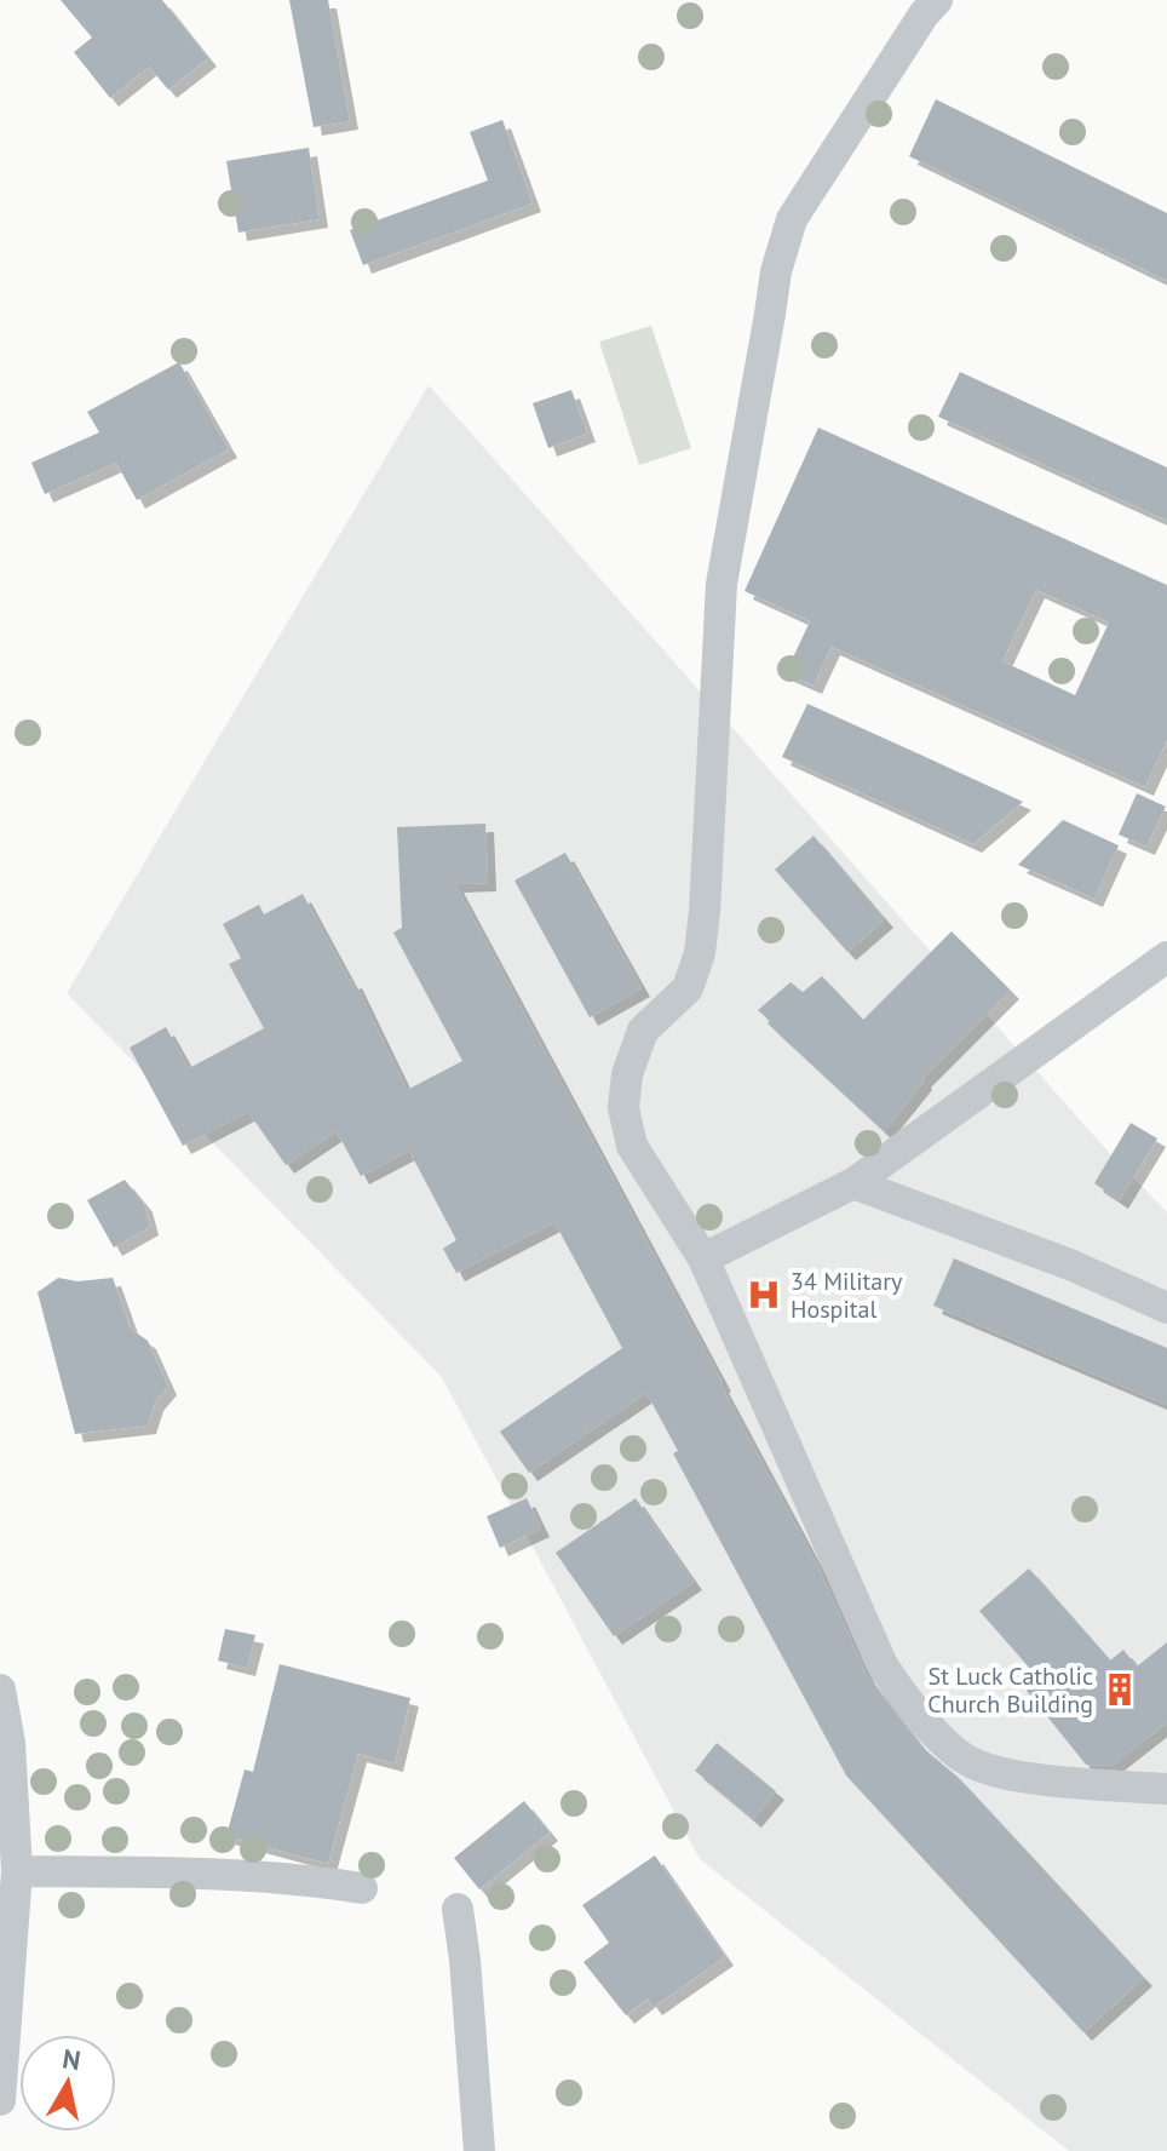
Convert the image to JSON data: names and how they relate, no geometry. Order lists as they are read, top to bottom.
{
  "places": {
    "hospital": ["34 Military Hospital"],
    "building": ["St Luck Catholic Church Building"]
  },
  "north": "top"
}
